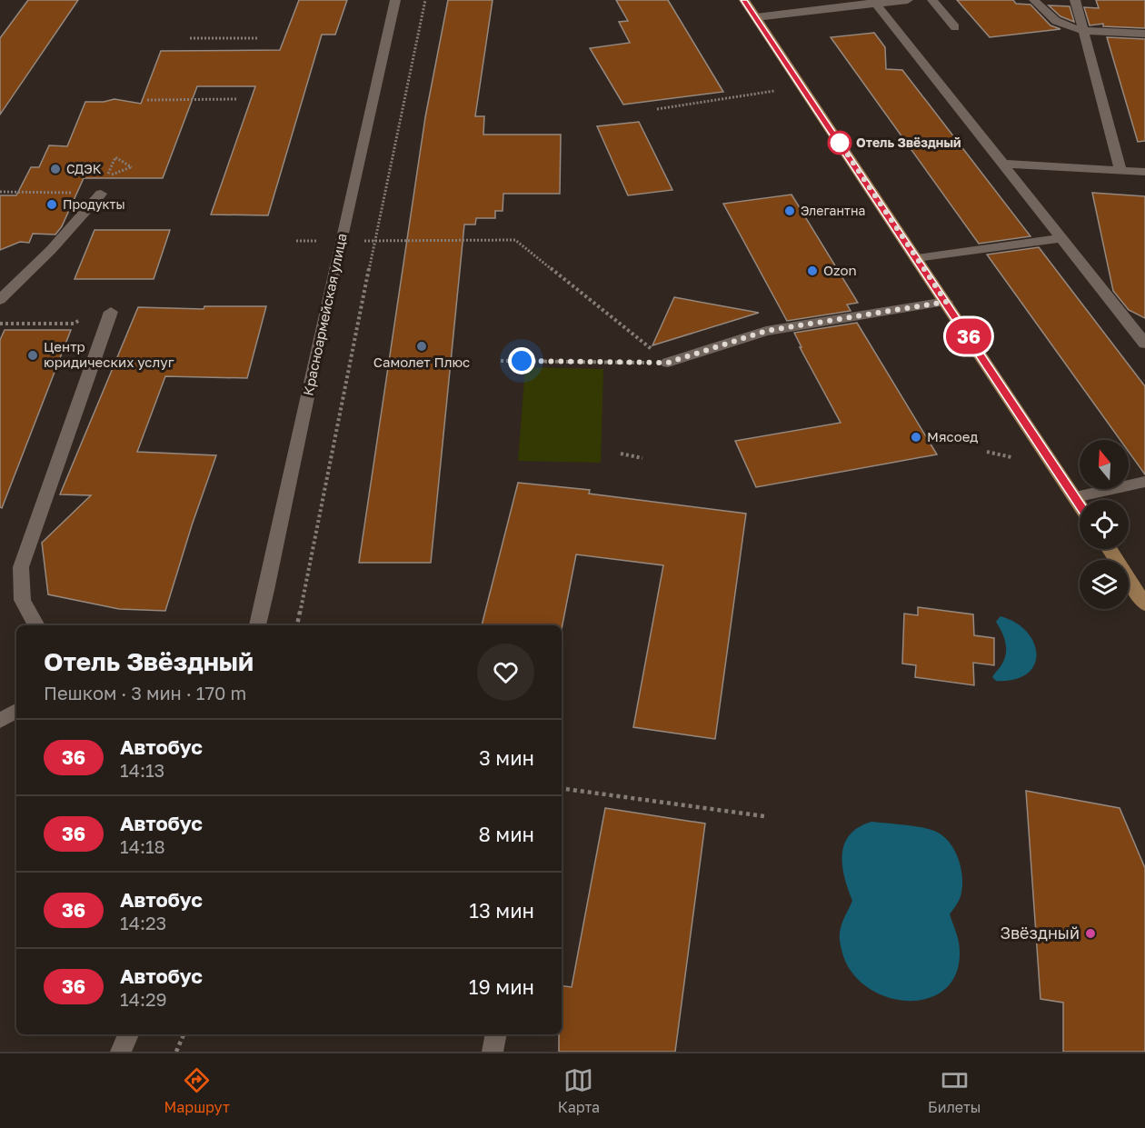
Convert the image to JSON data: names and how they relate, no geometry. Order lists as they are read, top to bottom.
{
  "streets": {
    "street": ["Красноармейская улица"]
  },
  "places": [
    "Отель Звёздный",
    "СДЭК",
    "Продукты",
    "Элегантна",
    "Ozon",
    "Самолет Плюс",
    "Центр юридических услуг",
    "Мясоед",
    "Звёздный"
  ],
  "lines": ["bus line 36"],
  "north": "top",
  "page": {
    "on_map": "36",
    "heading": ["Отель Звёздный", "Пешком · 3 мин · 170 m"],
    "list": [
      {
        "mark": "36",
        "name": "Автобус",
        "note": "14:13",
        "value": "3 мин"
      },
      {
        "mark": "36",
        "name": "Автобус",
        "note": "14:18",
        "value": "8 мин"
      },
      {
        "mark": "36",
        "name": "Автобус",
        "note": "14:23",
        "value": "13 мин"
      },
      {
        "mark": "36",
        "name": "Автобус",
        "note": "14:29",
        "value": "19 мин"
      }
    ],
    "tabs": ["Маршрут", "Карта", "Билеты"]
  }
}
